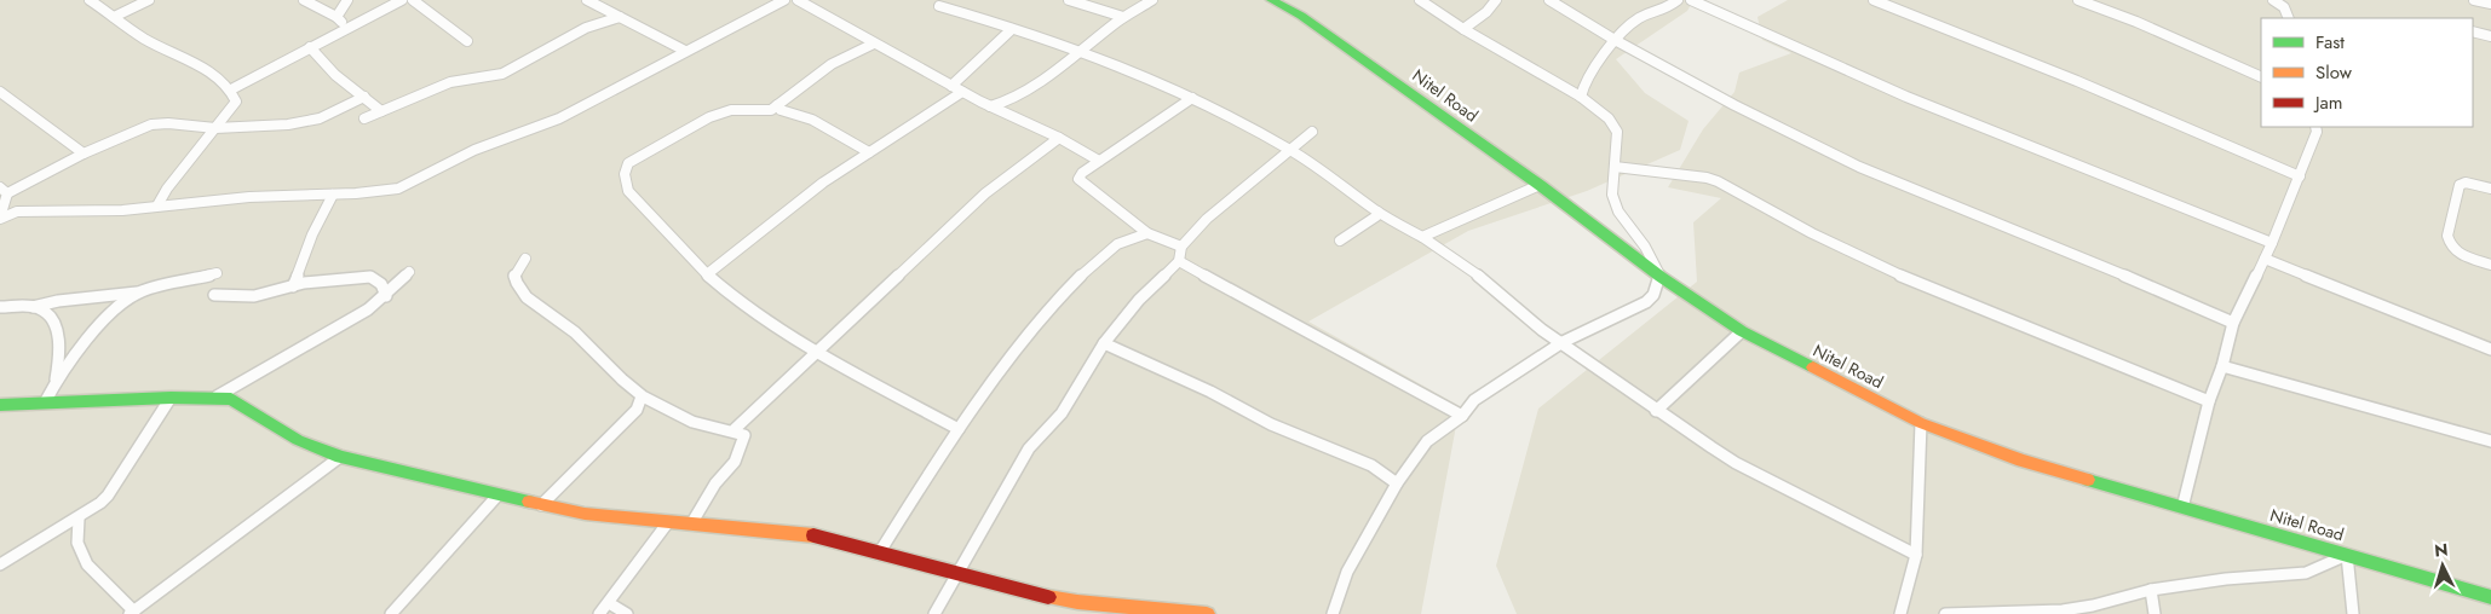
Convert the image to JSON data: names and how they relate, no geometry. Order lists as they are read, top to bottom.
{
  "streets": {
    "street": ["Nitel Road"]
  },
  "legend": ["Fast", "Slow", "Jam"],
  "north": "top"
}
